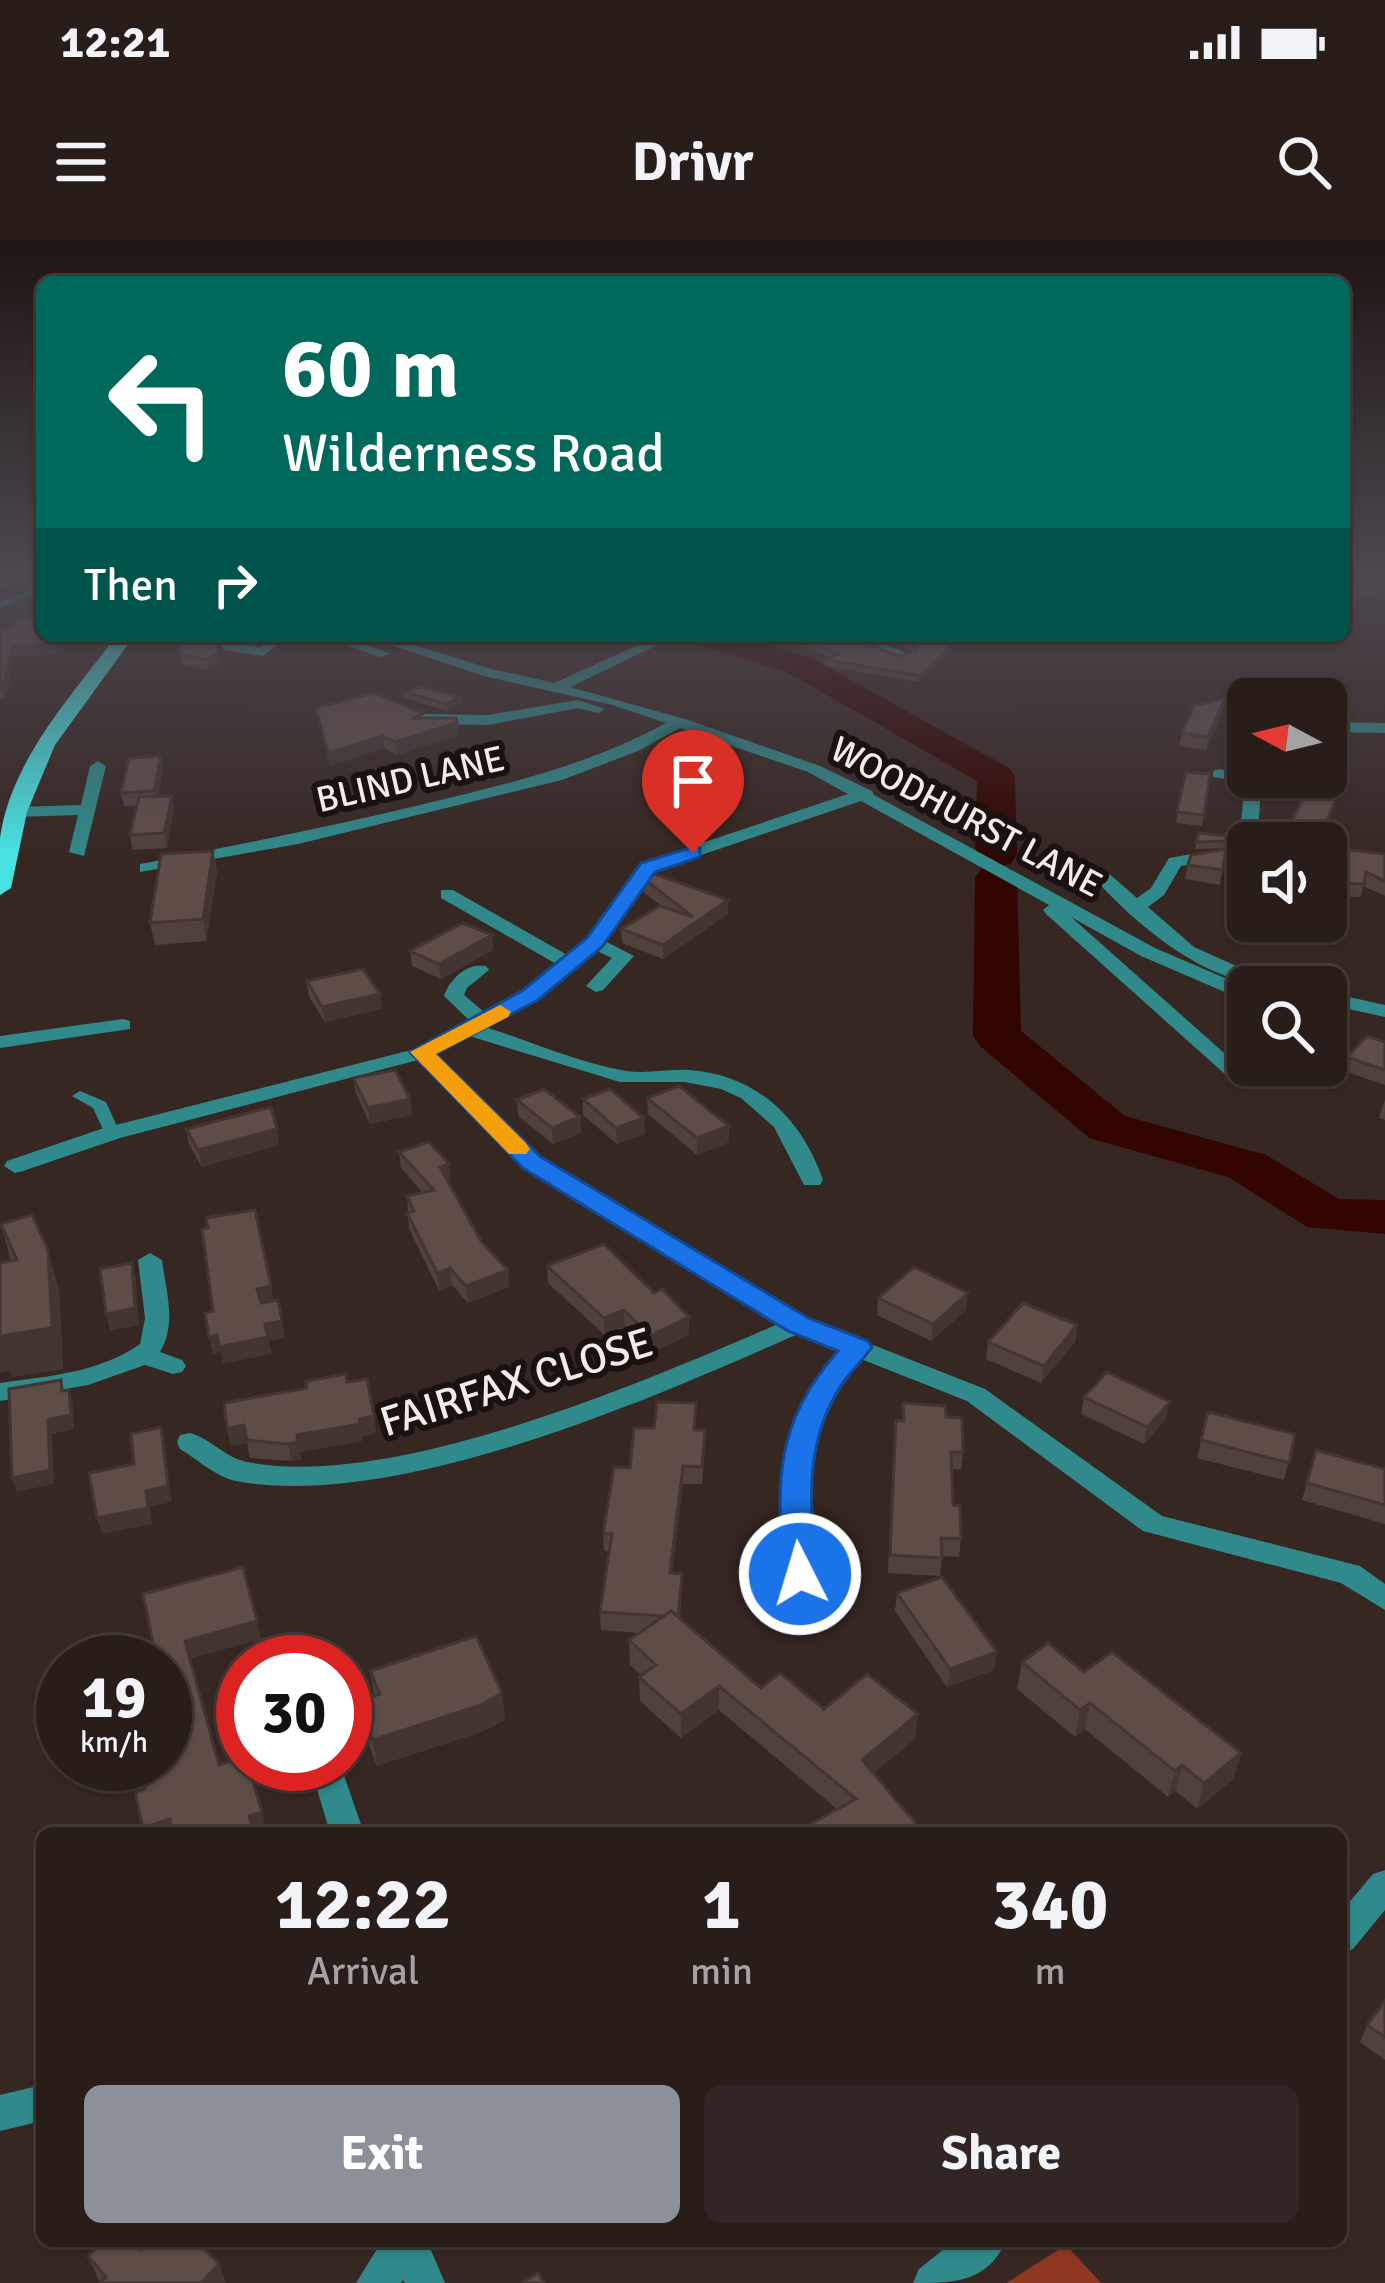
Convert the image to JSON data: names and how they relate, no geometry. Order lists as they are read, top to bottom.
{
  "streets": {
    "street": ["BLIND LANE", "WOODHURST LANE", "FAIRFAX CLOSE"]
  },
  "crossings": [
    ["BLIND LANE", "WOODHURST LANE"]
  ],
  "north": "left",
  "page": {
    "status": "12:21",
    "header": "Drivr",
    "turn": ["60 m", "Wilderness Road"],
    "then": "Then",
    "speed": "19 km/h",
    "limit": "30",
    "eta": [
      "12:22",
      "Arrival",
      "1",
      "min",
      "340",
      "m"
    ],
    "buttons": ["Exit", "Share"]
  }
}
